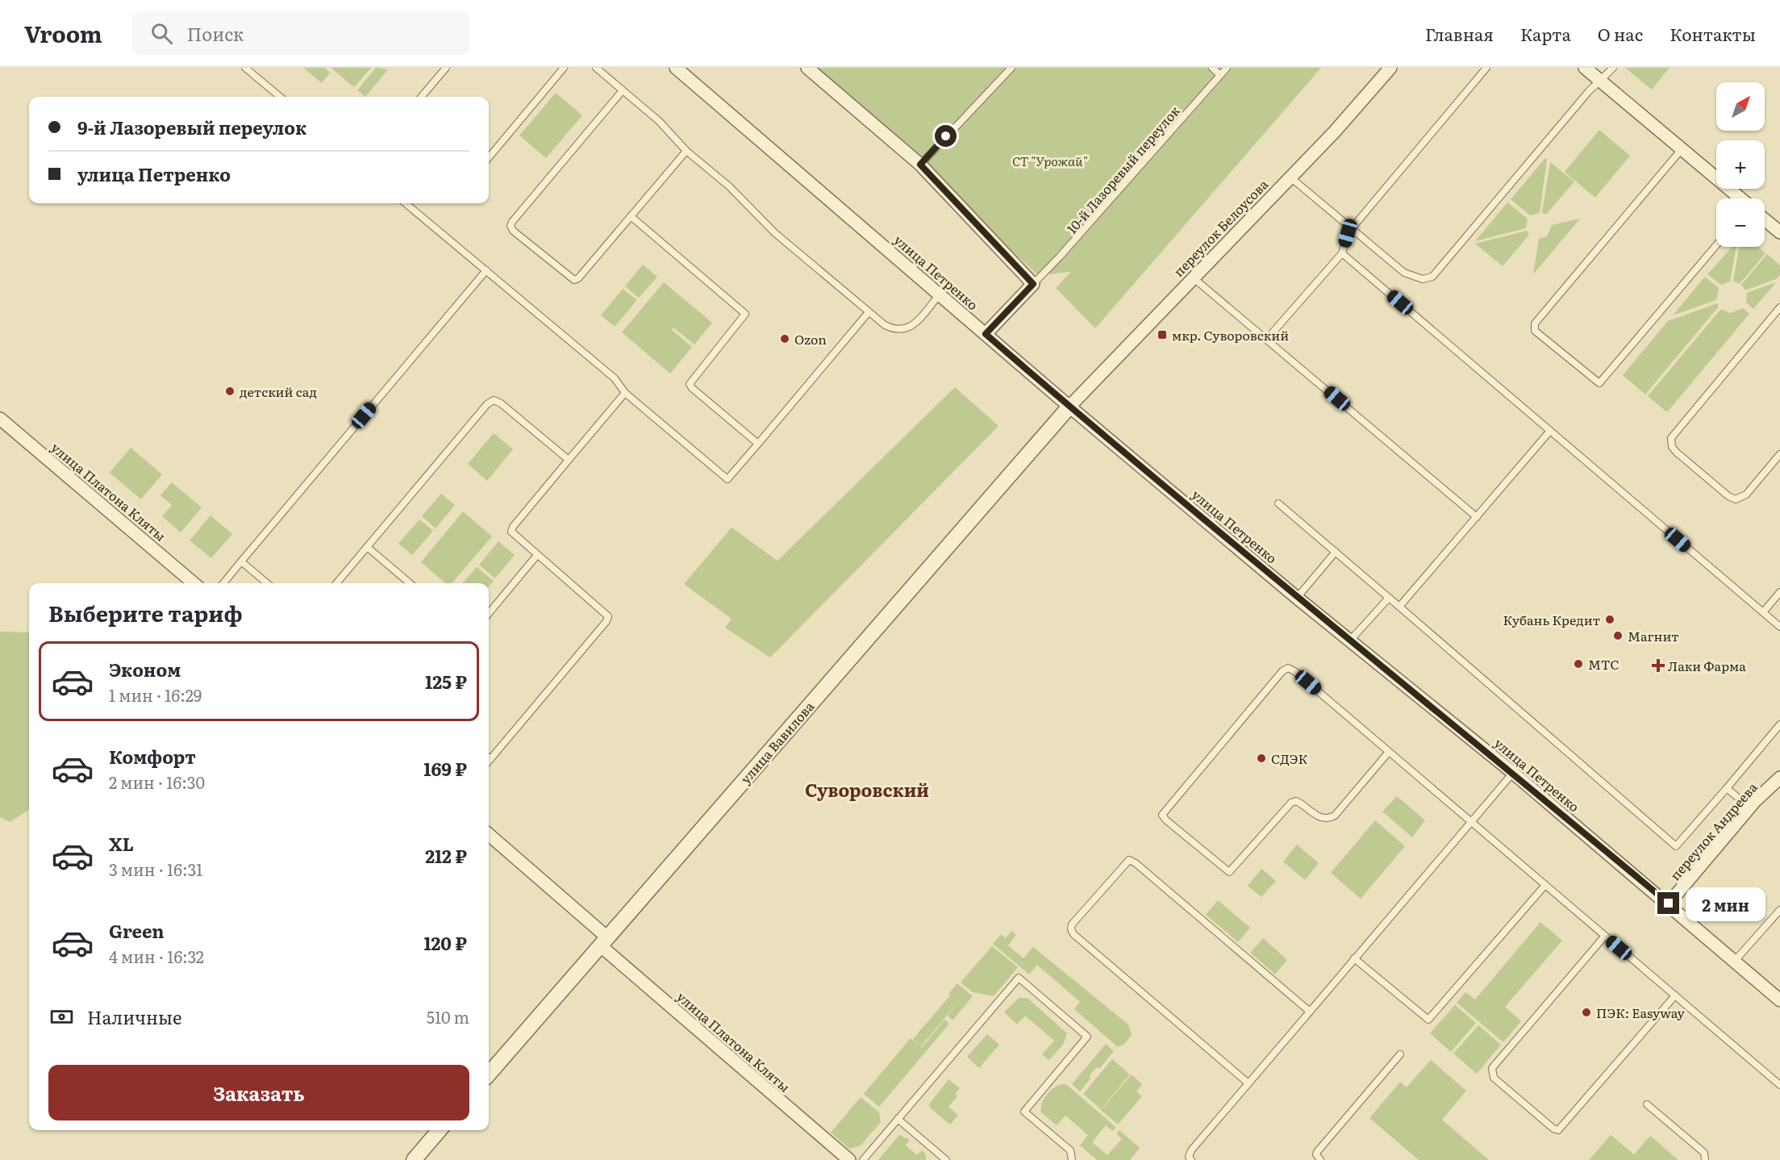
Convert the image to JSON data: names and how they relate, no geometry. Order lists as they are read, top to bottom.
{
  "streets": {
    "street": [
      "переулок Белоусова",
      "улица Петренко",
      "улица Платона Кляты",
      "улица Вавилова",
      "переулок Андреева"
    ],
    "lane": ["10-й Лазоревый переулок"]
  },
  "crossings": [
    ["переулок Белоусова", "улица Петренко"],
    ["переулок Белоусова", "улица Вавилова"],
    ["улица Петренко", "улица Вавилова"],
    ["улица Петренко", "переулок Андреева"],
    ["улица Платона Кляты", "улица Вавилова"]
  ],
  "districts": ["Суворовский"],
  "parks": ["СТ \"Урожай\""],
  "places": {
    "transit": ["мкр. Суворовский"],
    "other": [
      "Ozon",
      "детский сад",
      "Кубань Кредит",
      "Магнит",
      "МТС",
      "СДЭК",
      "ПЭК: Easyway"
    ],
    "health": ["Лаки Фарма"]
  },
  "north": "top right",
  "page": {
    "header": "Vroom",
    "search": "Поиск",
    "nav": [
      "Главная",
      "Карта",
      "О нас",
      "Контакты"
    ],
    "map_buttons": ["+", "−"],
    "banner": ["9-й Лазоревый переулок", "улица Петренко"],
    "heading": "Выберите тариф",
    "list": [
      {
        "name": "Эконом",
        "note": "1 мин · 16:29",
        "value": "125 ₽"
      },
      {
        "name": "Комфорт",
        "note": "2 мин · 16:30",
        "value": "169 ₽"
      },
      {
        "name": "XL",
        "note": "3 мин · 16:31",
        "value": "212 ₽"
      },
      {
        "name": "Green",
        "note": "4 мин · 16:32",
        "value": "120 ₽"
      }
    ],
    "bubble": "2 мин",
    "pay": ["Наличные", "510 m"],
    "buttons": "Заказать"
  }
}
